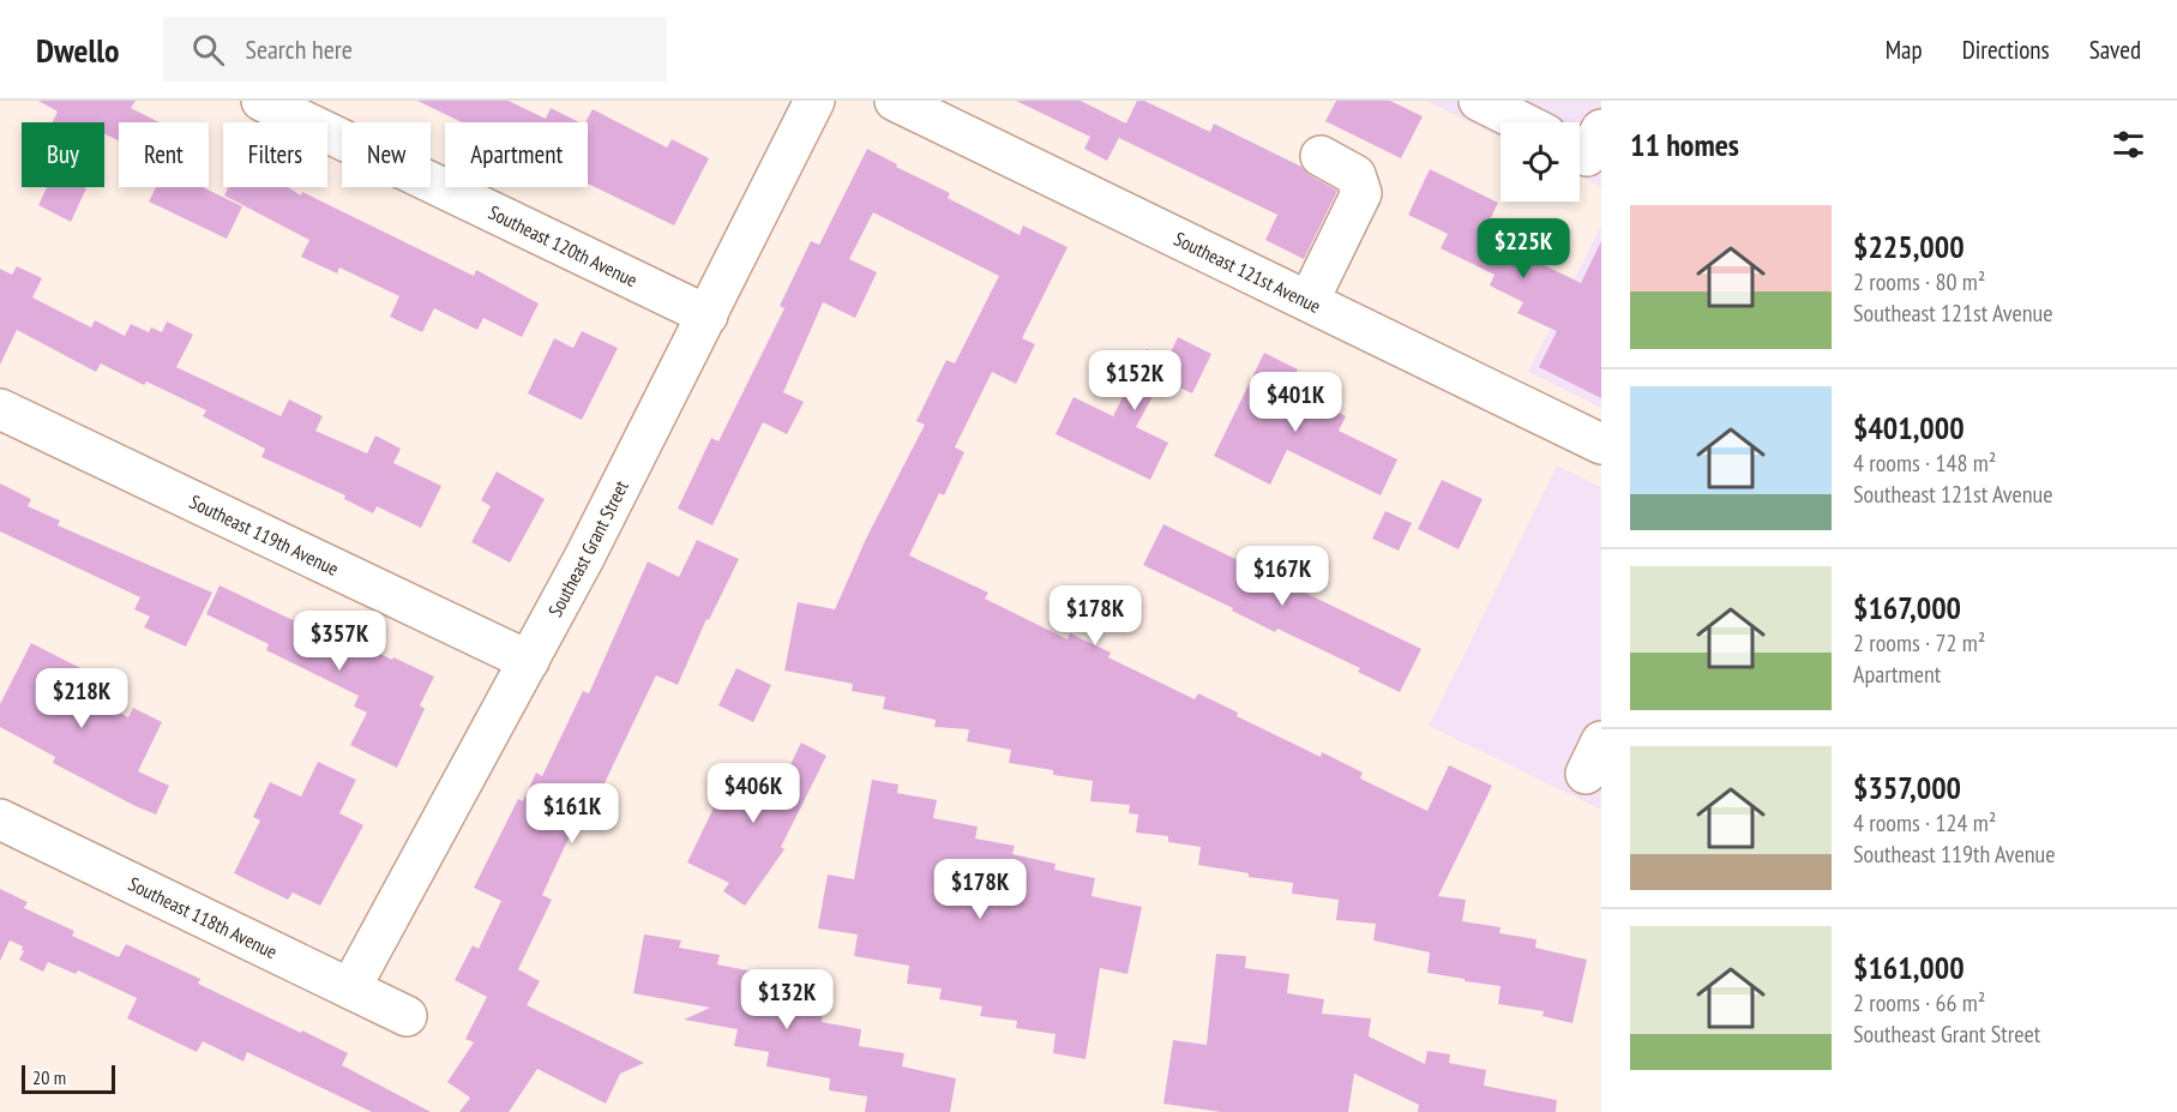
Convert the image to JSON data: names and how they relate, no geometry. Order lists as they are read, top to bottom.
{
  "streets": {
    "street": [
      "Southeast 120th Avenue",
      "Southeast 121st Avenue",
      "Southeast 119th Avenue",
      "Southeast Grant Street",
      "Southeast 118th Avenue"
    ]
  },
  "crossings": [
    ["Southeast 120th Avenue", "Southeast Grant Street"],
    ["Southeast 119th Avenue", "Southeast Grant Street"],
    ["Southeast Grant Street", "Southeast 118th Avenue"]
  ],
  "scale_bar": "20 m",
  "page": {
    "header": "Dwello",
    "search": "Search here",
    "nav": ["Map", "Directions", "Saved"],
    "heading": "11 homes",
    "chip": [
      "Buy",
      "Rent",
      "Filters",
      "New",
      "Apartment"
    ],
    "list": [
      {
        "name": "$225,000",
        "note": "2 rooms · 80 m² · Southeast 121st Avenue"
      },
      {
        "name": "$401,000",
        "note": "4 rooms · 148 m² · Southeast 121st Avenue"
      },
      {
        "name": "$167,000",
        "note": "2 rooms · 72 m² · Apartment"
      },
      {
        "name": "$357,000",
        "note": "4 rooms · 124 m² · Southeast 119th Avenue"
      },
      {
        "name": "$161,000",
        "note": "2 rooms · 66 m² · Southeast Grant Street"
      }
    ],
    "price": [
      "$225K",
      "$152K",
      "$401K",
      "$167K",
      "$178K",
      "$357K",
      "$218K",
      "$406K",
      "$161K",
      "$178K",
      "$132K"
    ],
    "scale": "20 m"
  }
}
